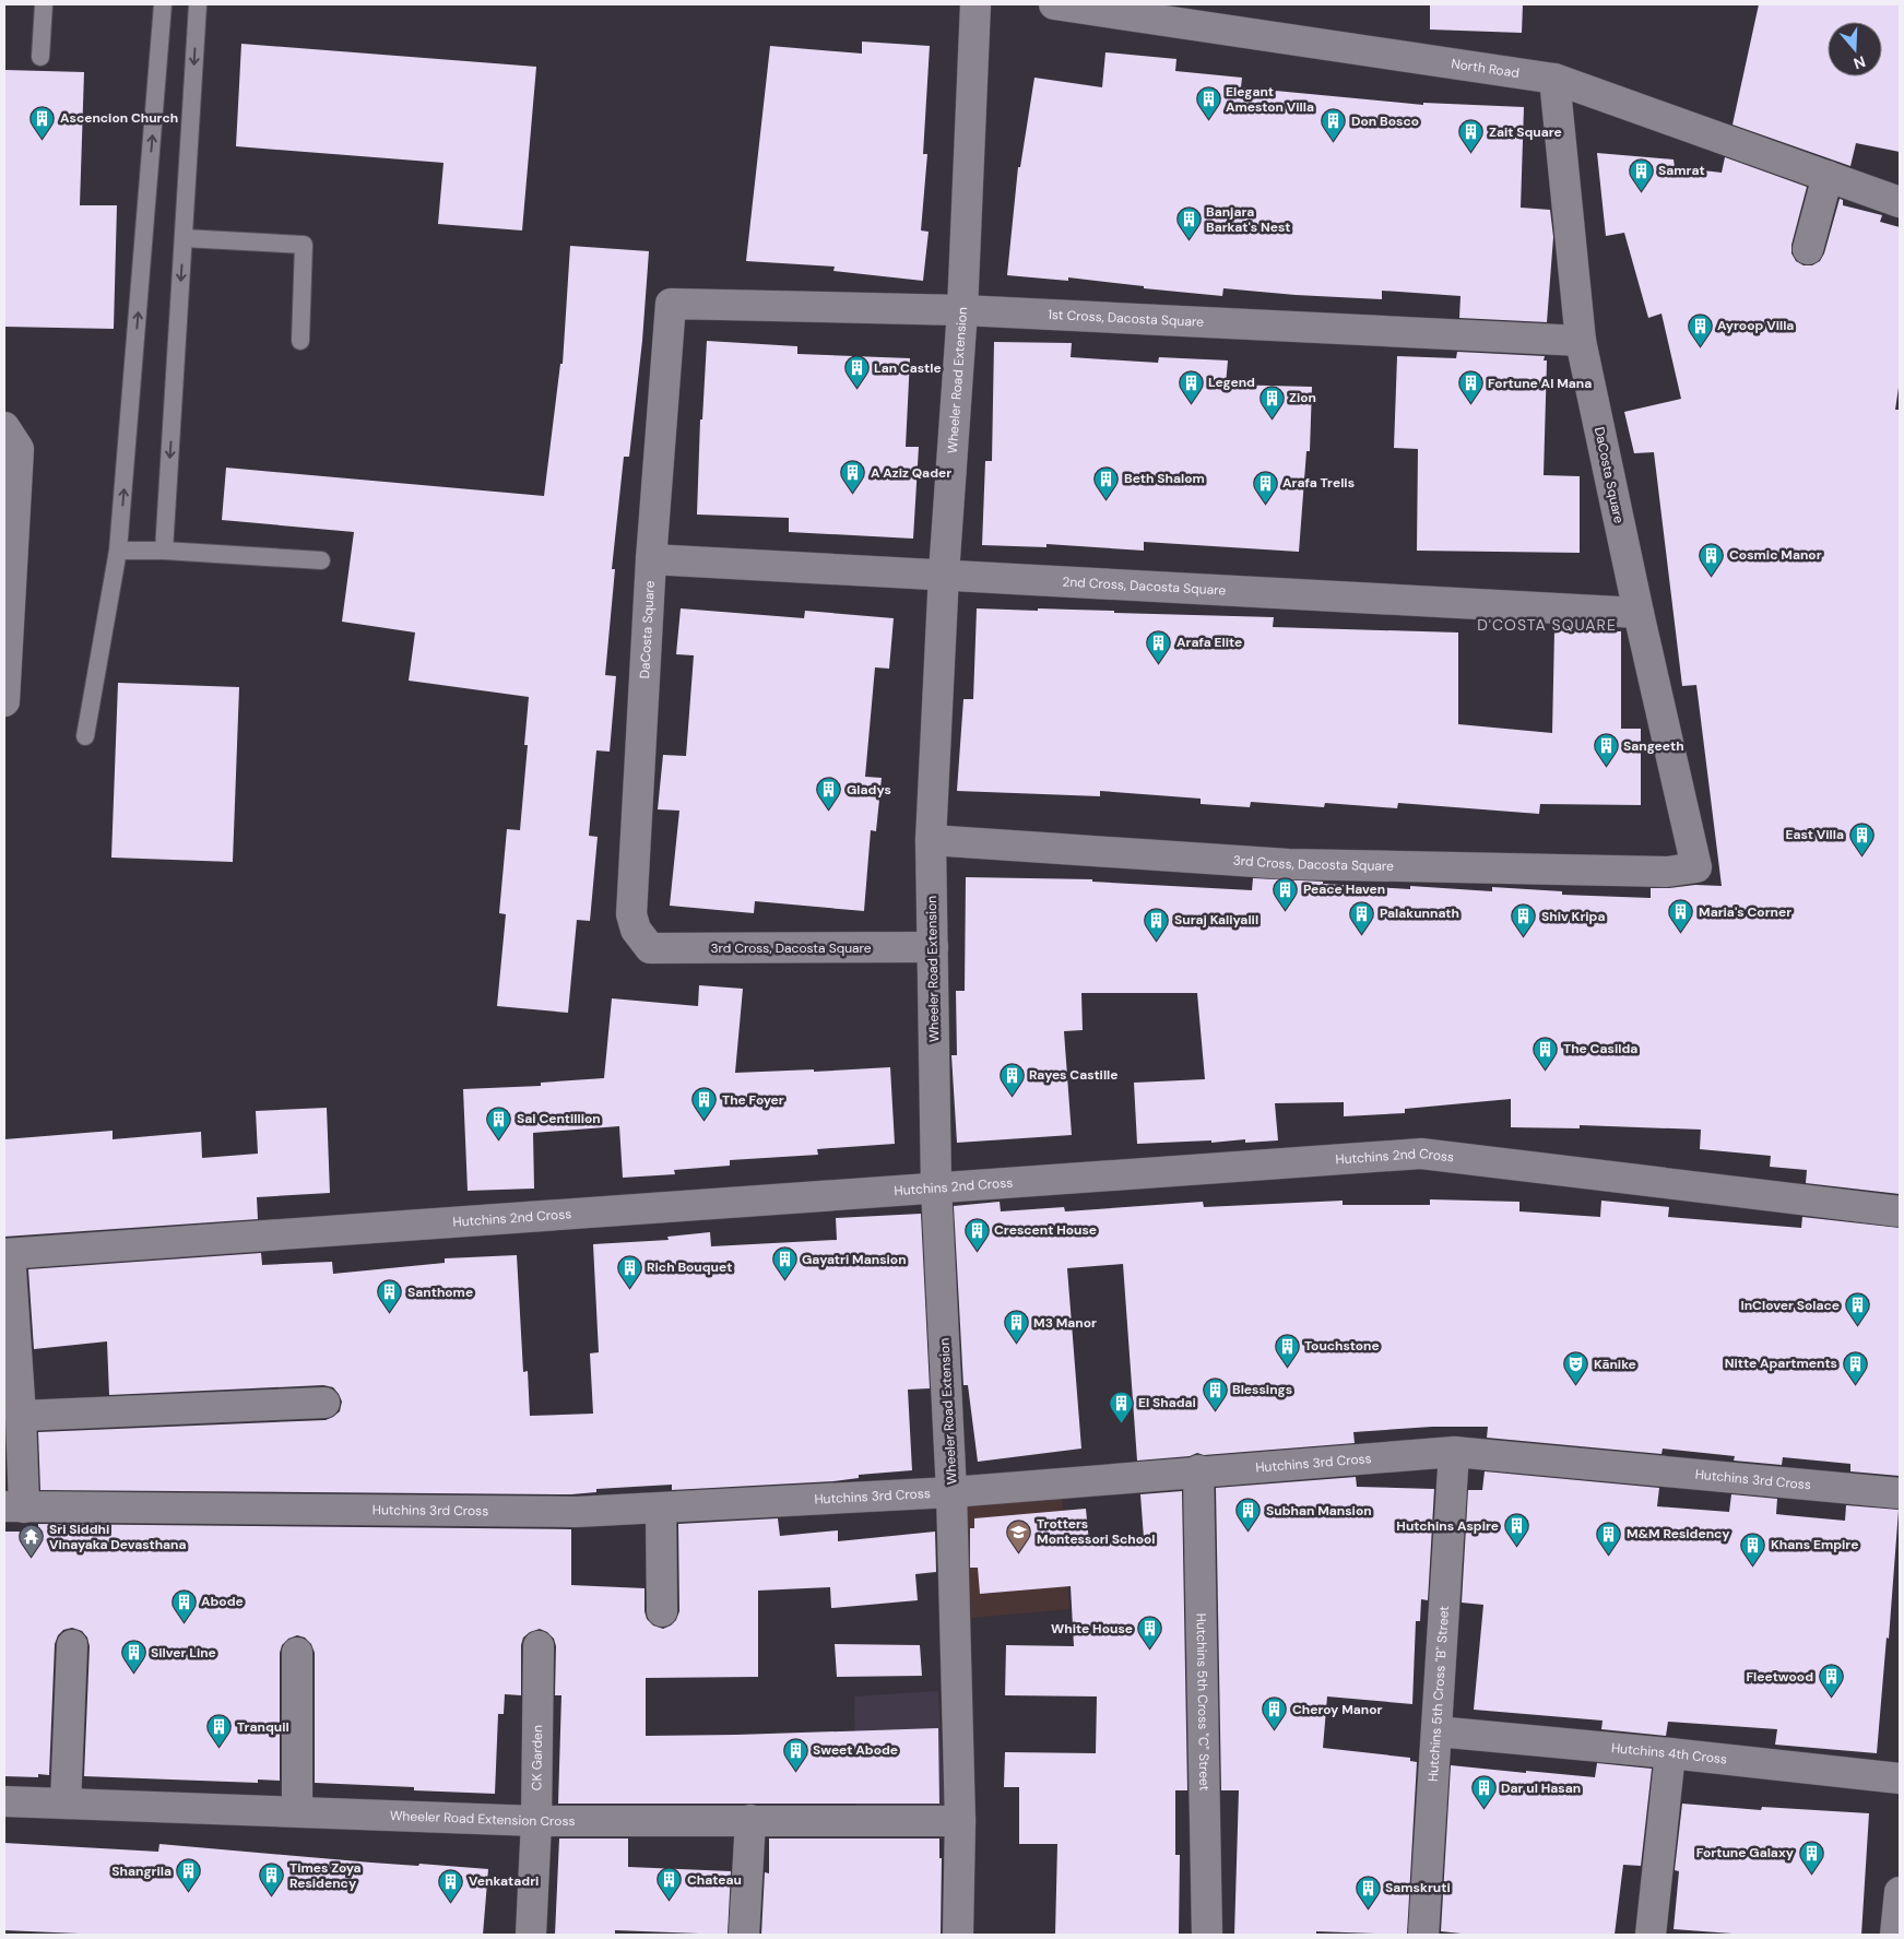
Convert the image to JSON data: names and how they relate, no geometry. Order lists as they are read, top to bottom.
{
  "streets": {
    "street": [
      "North Road",
      "1st Cross, Dacosta Square",
      "Wheeler Road Extension",
      "DaCosta Square",
      "2nd Cross, Dacosta Square",
      "3rd Cross, Dacosta Square",
      "Hutchins 2nd Cross",
      "Hutchins 3rd Cross",
      "Hutchins 5th Cross \"B\" Street",
      "Hutchins 5th Cross \"C\" Street",
      "Hutchins 4th Cross",
      "CK Garden",
      "Wheeler Road Extension Cross"
    ]
  },
  "crossings": [
    ["North Road", "DaCosta Square"],
    ["1st Cross, Dacosta Square", "Wheeler Road Extension"],
    ["1st Cross, Dacosta Square", "DaCosta Square"],
    ["Wheeler Road Extension", "2nd Cross, Dacosta Square"],
    ["Wheeler Road Extension", "3rd Cross, Dacosta Square"],
    ["Wheeler Road Extension", "Hutchins 2nd Cross"],
    ["Wheeler Road Extension", "Hutchins 3rd Cross"],
    ["Wheeler Road Extension", "Wheeler Road Extension Cross"],
    ["DaCosta Square", "2nd Cross, Dacosta Square"],
    ["DaCosta Square", "3rd Cross, Dacosta Square"],
    ["Hutchins 3rd Cross", "Hutchins 5th Cross \"B\" Street"],
    ["Hutchins 3rd Cross", "Hutchins 5th Cross \"C\" Street"],
    ["Hutchins 5th Cross \"B\" Street", "Hutchins 4th Cross"],
    ["CK Garden", "Wheeler Road Extension Cross"]
  ],
  "districts": ["D'COSTA SQUARE"],
  "places": {
    "building": [
      "Elegant Ameston Villa",
      "Ascencion Church",
      "Don Bosco",
      "Zait Square",
      "Samrat",
      "Banjara Barkat's Nest",
      "Ayroop Villa",
      "Lan Castle",
      "Legend",
      "Fortune Al Mana",
      "Zion",
      "A Aziz Qader",
      "Beth Shalom",
      "Arafa Trelis",
      "Cosmic Manor",
      "Arafa Elite",
      "Sangeeth",
      "Gladys",
      "East Villa",
      "Peace Haven",
      "Maria's Corner",
      "Palakunnath",
      "Shiv Kripa",
      "Suraj Kaliyalil",
      "The Casilda",
      "Rayes Castille",
      "The Foyer",
      "Sai Centillion",
      "Crescent House",
      "Gayatri Mansion",
      "Rich Bouquet",
      "Santhome",
      "InClover Solace",
      "M3 Manor",
      "Touchstone",
      "Nitte Apartments",
      "Blessings",
      "El Shadai",
      "Subhan Mansion",
      "Hutchins Aspire",
      "M&M Residency",
      "Khans Empire",
      "Abode",
      "White House",
      "Silver Line",
      "Fleetwood",
      "Cheroy Manor",
      "Tranquil",
      "Sweet Abode",
      "Dar ul Hasan",
      "Fortune Galaxy",
      "Shangrila",
      "Times Zoya Residency",
      "Chateau",
      "Venkatadri",
      "Samskruti"
    ],
    "theatre": ["Kānike"],
    "school or university": ["Trotters Montessori School"],
    "temple": ["Sri Siddhi Vinayaka Devasthana"]
  },
  "north": "bottom"
}
